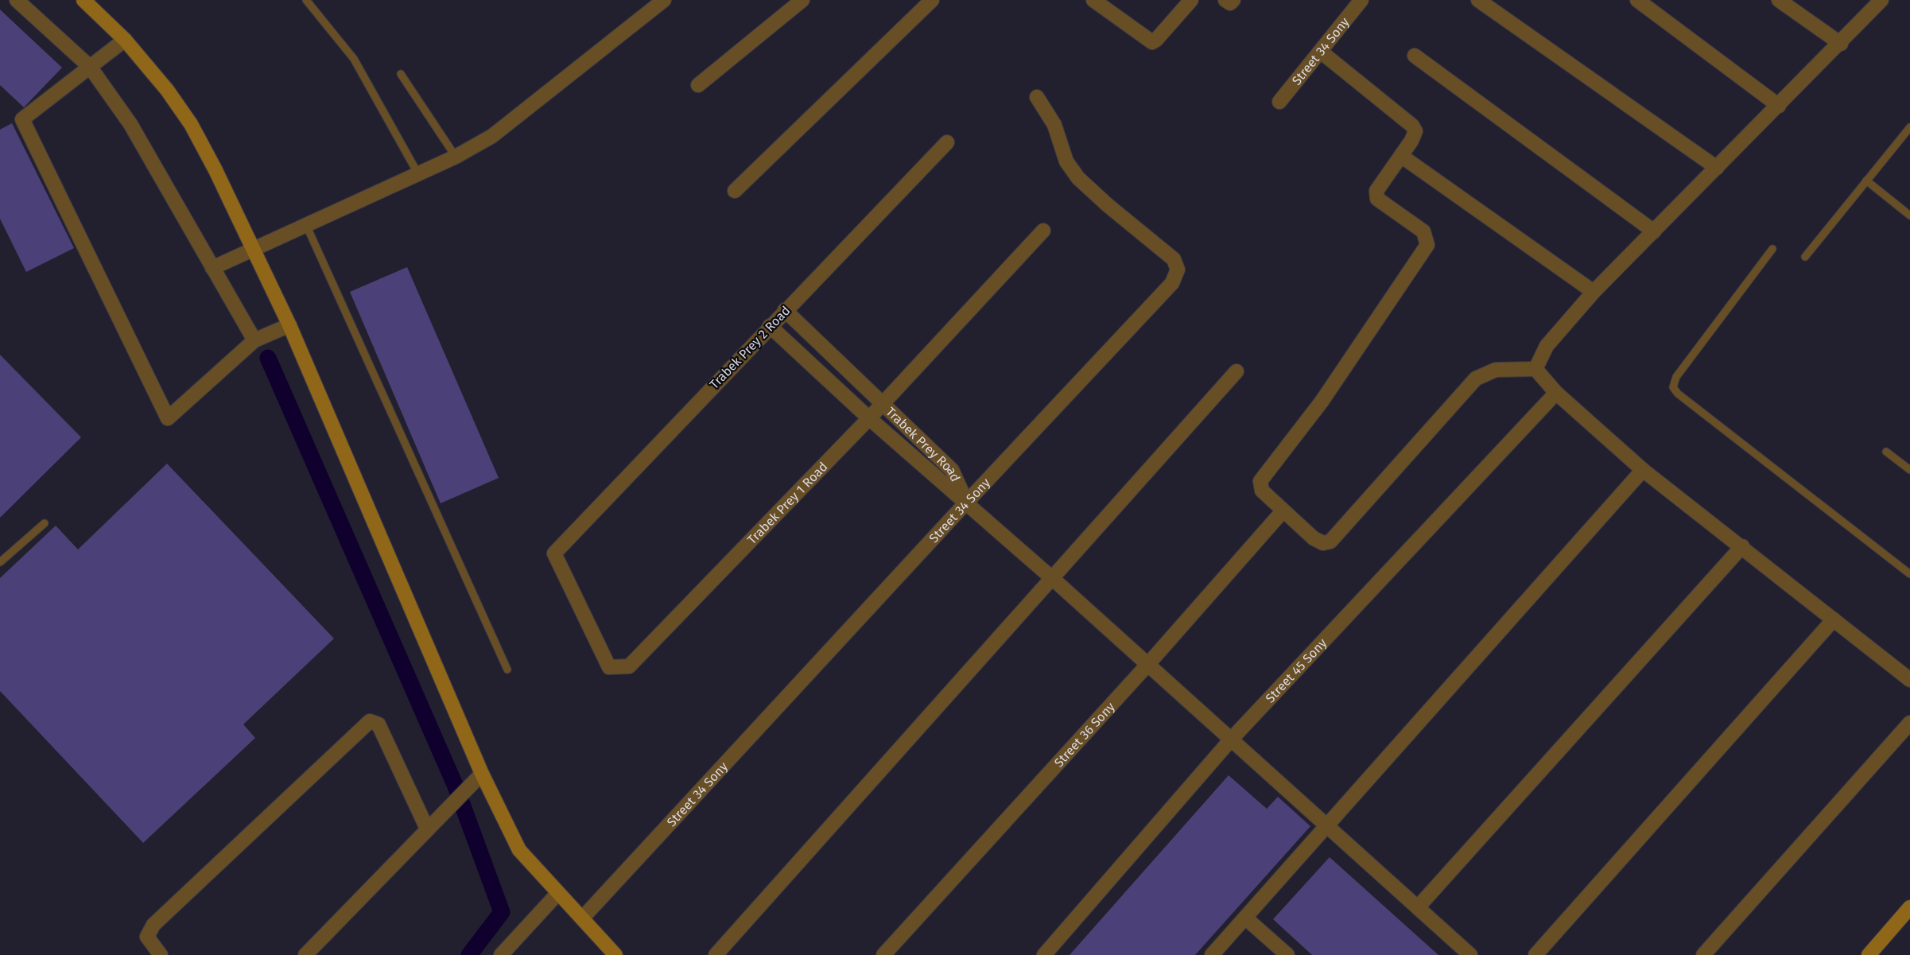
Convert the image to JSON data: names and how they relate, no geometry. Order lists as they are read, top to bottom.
{
  "streets": {
    "street": [
      "Street 34 Sony",
      "Trabek Prey 2 Road",
      "Trabek Prey Road",
      "Trabek Prey 1 Road",
      "Street 45 Sony",
      "Street 36 Sony"
    ]
  },
  "crossings": [
    ["Street 34 Sony", "Trabek Prey Road"],
    ["Trabek Prey 2 Road", "Trabek Prey Road"],
    ["Trabek Prey 2 Road", "Trabek Prey 1 Road"],
    ["Trabek Prey Road", "Trabek Prey 1 Road"]
  ]
}
